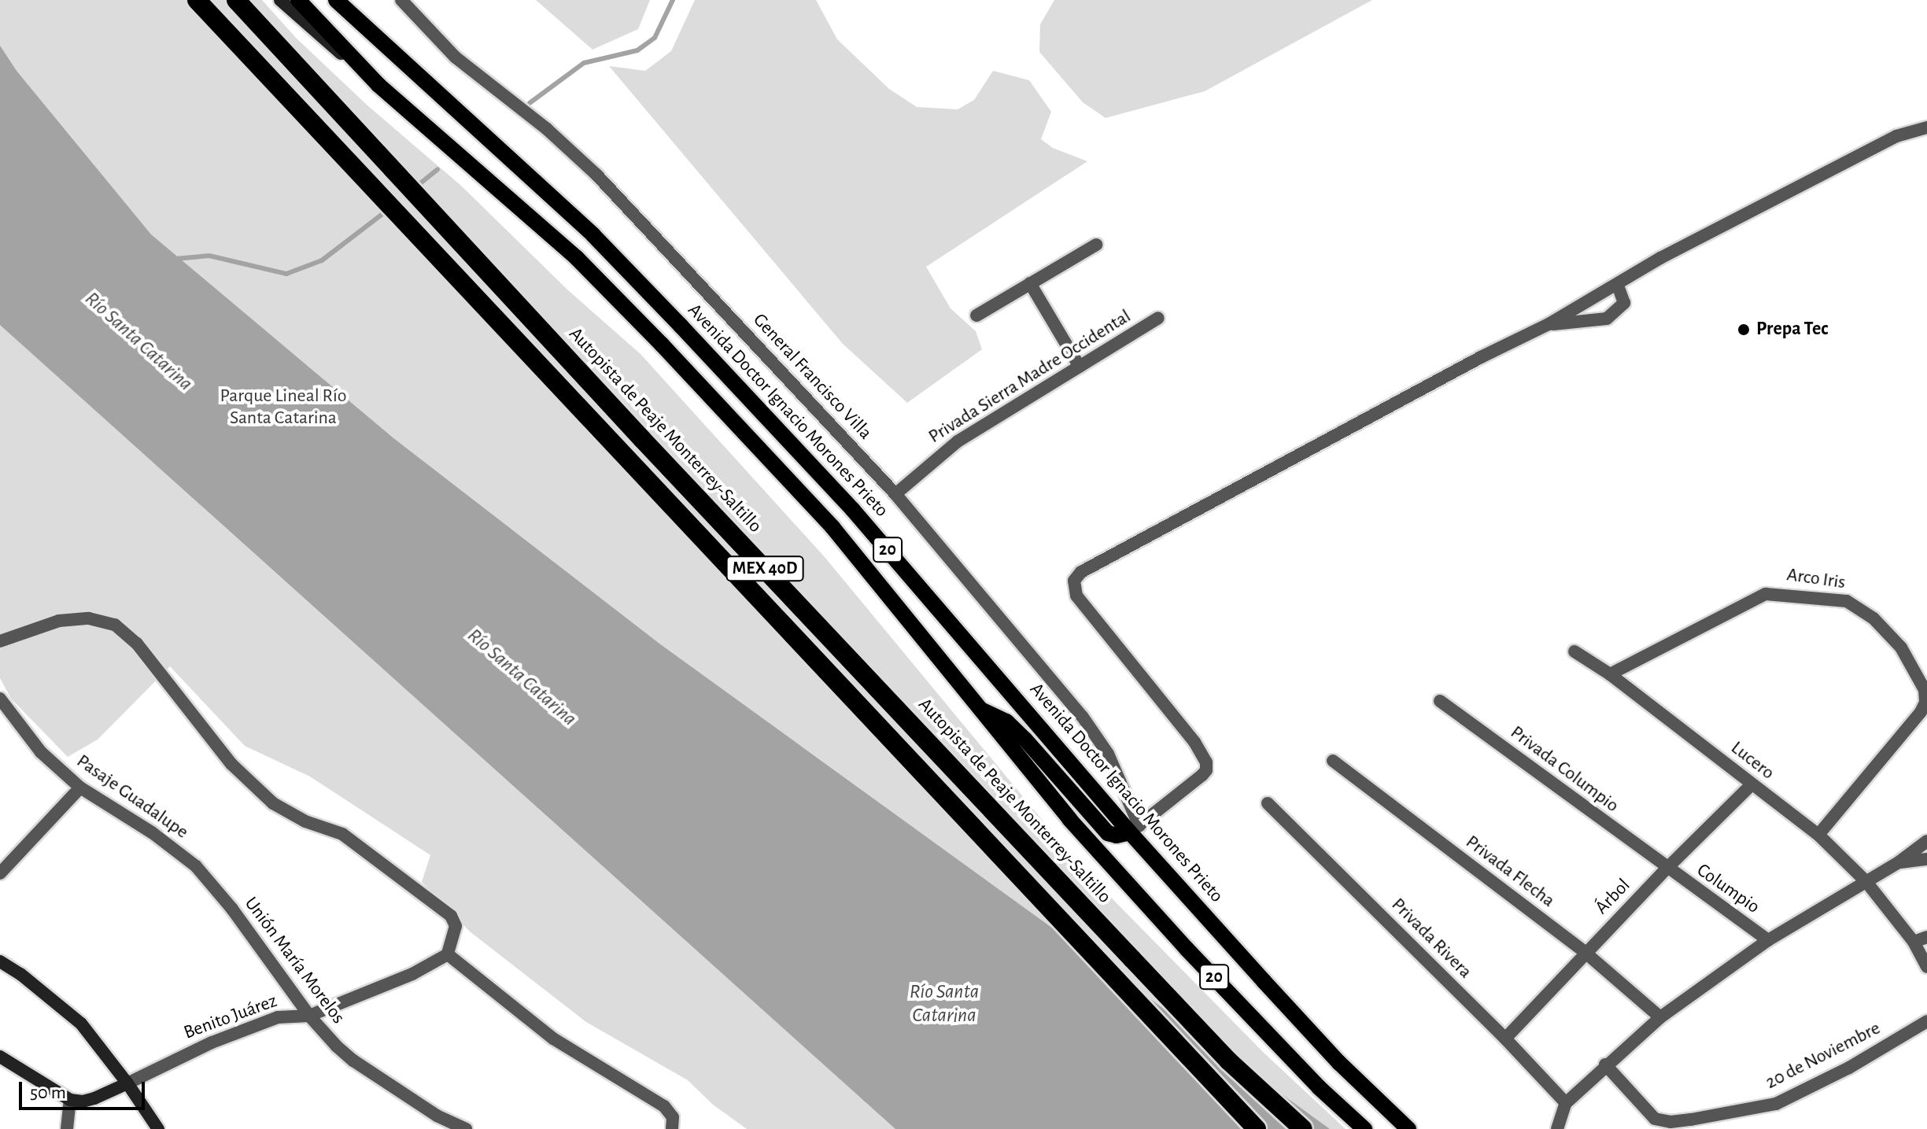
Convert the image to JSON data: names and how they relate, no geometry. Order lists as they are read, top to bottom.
{
  "streets": {
    "highway": ["Autopista de Peaje Monterrey-Saltillo", "MEX 40D"],
    "main road": ["Avenida Doctor Ignacio Morones Prieto", "20"],
    "street": [
      "General Francisco Villa",
      "Privada Sierra Madre Occidental",
      "Arco Iris",
      "Lucero",
      "Privada Columpio",
      "Pasaje Guadalupe",
      "Privada Flecha",
      "Columpio",
      "Árbol",
      "Privada Rivera",
      "Unión María Morelos",
      "Benito Juárez",
      "20 de Noviembre"
    ]
  },
  "crossings": [
    ["General Francisco Villa", "Privada Sierra Madre Occidental"],
    ["General Francisco Villa", "Avenida Doctor Ignacio Morones Prieto"],
    ["Arco Iris", "Lucero"],
    ["Lucero", "Árbol"],
    ["Privada Columpio", "Columpio"],
    ["Privada Columpio", "Árbol"],
    ["Pasaje Guadalupe", "Unión María Morelos"],
    ["Privada Flecha", "Árbol"],
    ["Columpio", "Árbol"],
    ["Árbol", "Privada Rivera"],
    ["Unión María Morelos", "Benito Juárez"]
  ],
  "water": ["Río Santa Catarina"],
  "parks": ["Parque Lineal Río Santa Catarina"],
  "places": ["Prepa Tec"],
  "scale_bar": "50 m"
}
